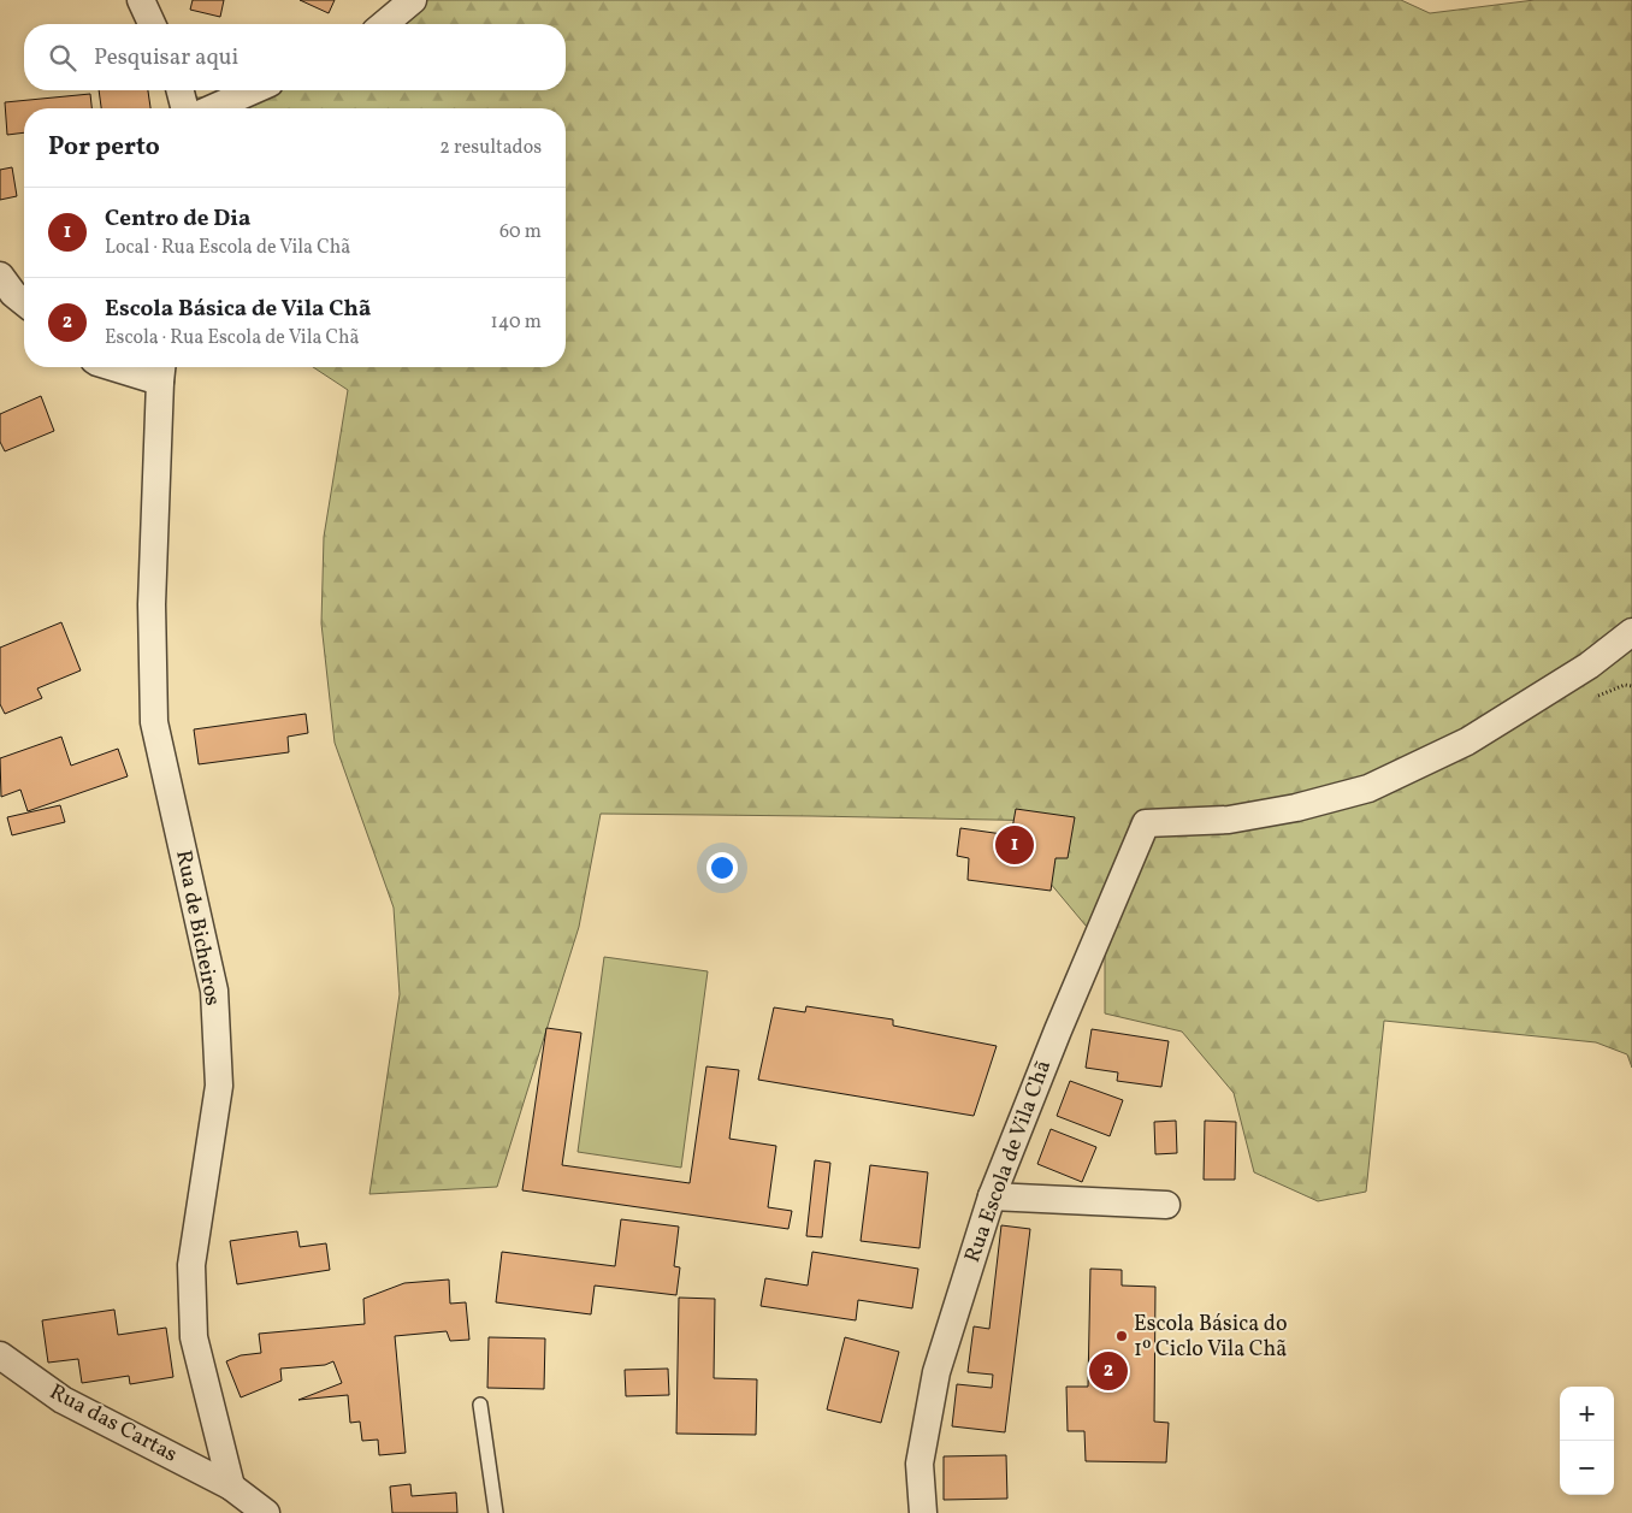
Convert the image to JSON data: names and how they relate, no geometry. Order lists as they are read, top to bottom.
{
  "streets": {
    "street": ["Rua de Bicheiros", "Rua Escola de Vila Chã", "Rua das Cartas"]
  },
  "crossings": [
    ["Rua de Bicheiros", "Rua das Cartas"]
  ],
  "places": ["Escola Básica do 1º Ciclo Vila Chã"],
  "page": {
    "search": "Pesquisar aqui",
    "heading": ["Por perto", "2 resultados"],
    "list": [
      {
        "mark": "1",
        "name": "Centro de Dia",
        "note": "Local · Rua Escola de Vila Chã",
        "value": "60 m"
      },
      {
        "mark": "2",
        "name": "Escola Básica de Vila Chã",
        "note": "Escola · Rua Escola de Vila Chã",
        "value": "140 m"
      }
    ],
    "pins": ["1", "2"],
    "map_buttons": ["+", "−"]
  }
}
